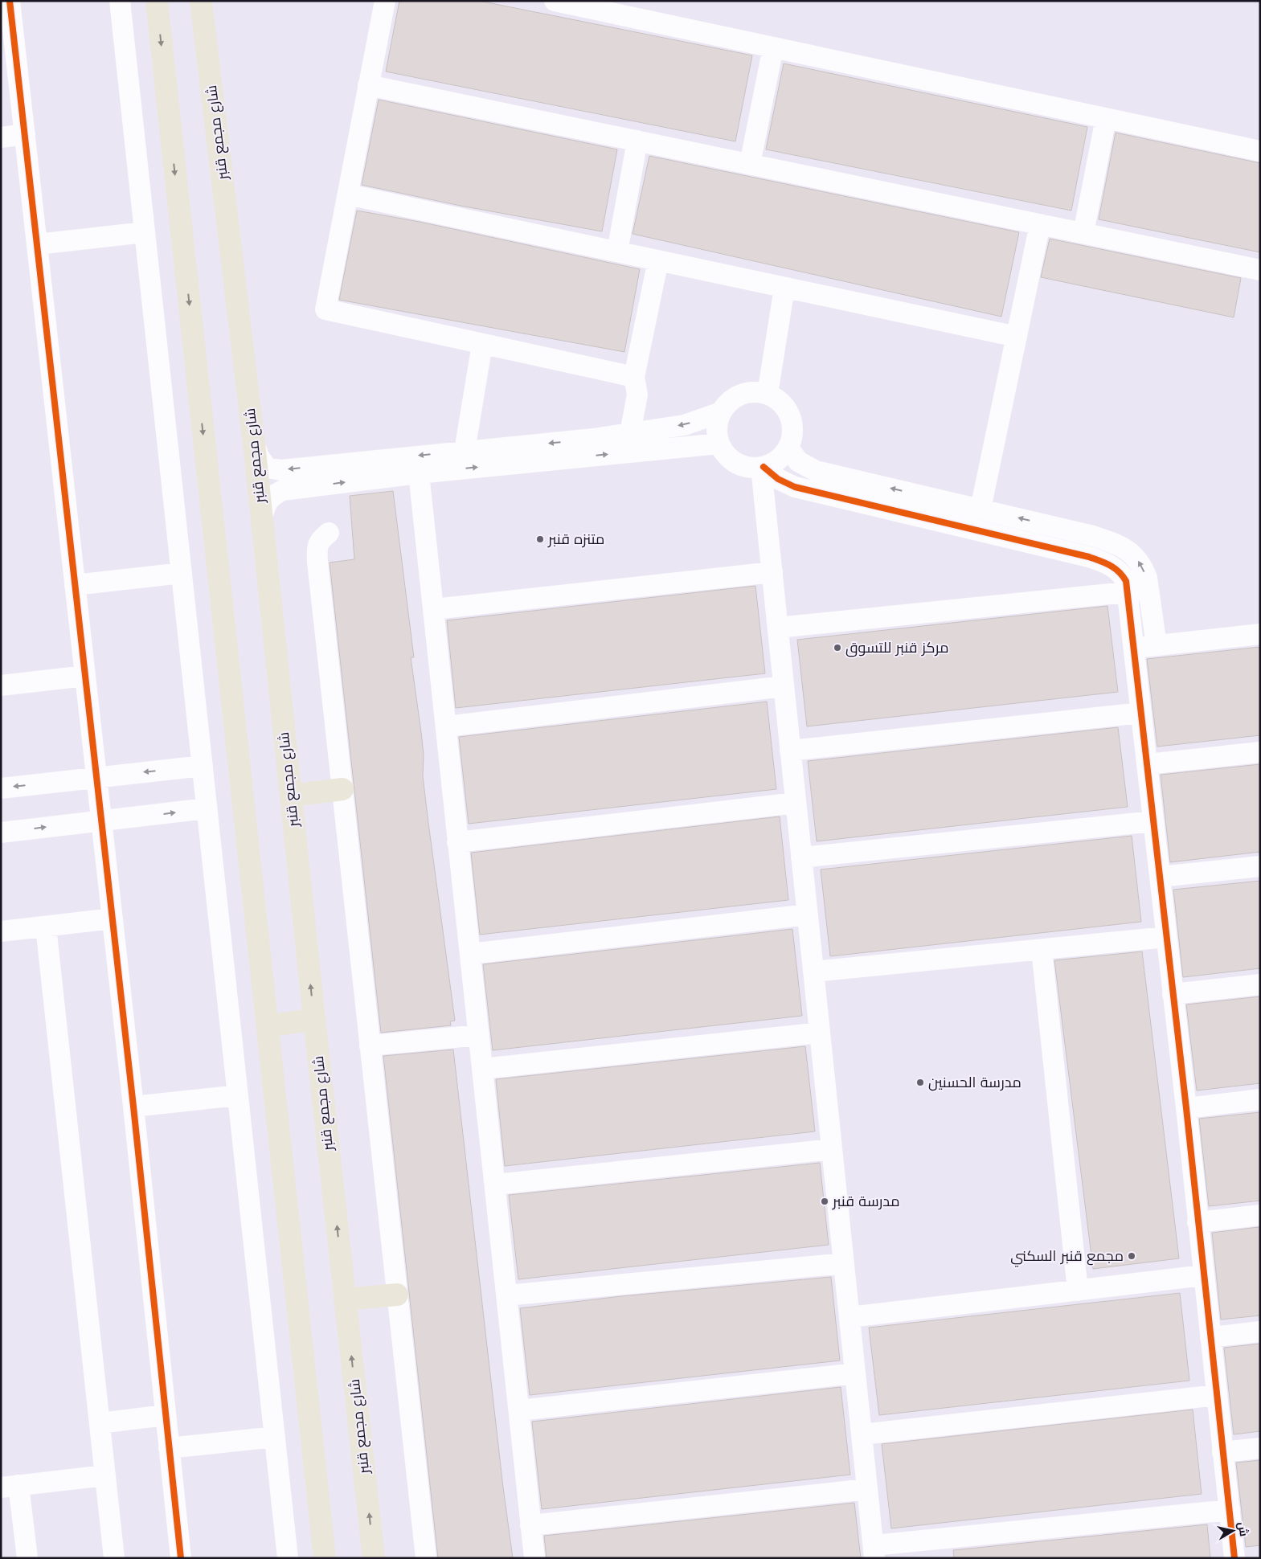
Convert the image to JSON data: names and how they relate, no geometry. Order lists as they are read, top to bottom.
{
  "streets": {
    "main road": ["شارع مجمع قنبر"]
  },
  "places": [
    "متنزه قنبر",
    "مركز قنبر للتسوق",
    "مدرسة الحسنين",
    "مدرسة قنبر",
    "مجمع قنبر السكني"
  ],
  "north": "right"
}
